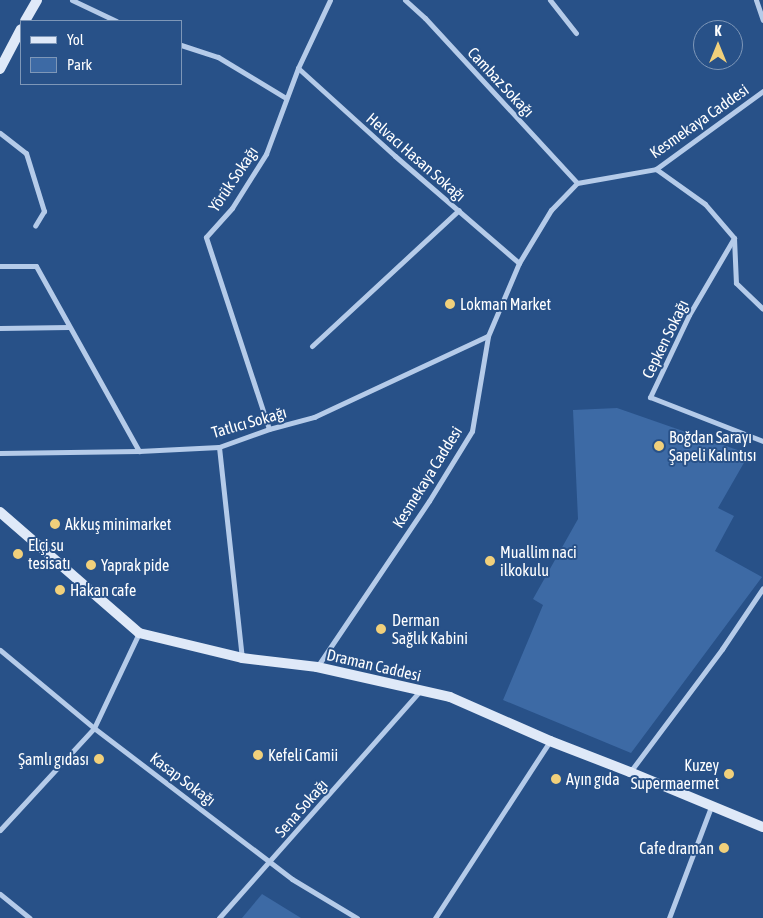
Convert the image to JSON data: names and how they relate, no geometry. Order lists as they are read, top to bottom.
{
  "streets": {
    "street": [
      "Cambaz Sokağı",
      "Kesmekaya Caddesi",
      "Helvacı Hasan Sokağı",
      "Yörük Sokağı",
      "Cepken Sokağı",
      "Tatlıcı Sokağı",
      "Draman Caddesi",
      "Kasap Sokağı",
      "Sena Sokağı"
    ]
  },
  "crossings": [
    ["Cambaz Sokağı", "Kesmekaya Caddesi"],
    ["Kesmekaya Caddesi", "Helvacı Hasan Sokağı"],
    ["Kesmekaya Caddesi", "Tatlıcı Sokağı"],
    ["Kesmekaya Caddesi", "Draman Caddesi"],
    ["Helvacı Hasan Sokağı", "Yörük Sokağı"],
    ["Yörük Sokağı", "Tatlıcı Sokağı"],
    ["Draman Caddesi", "Sena Sokağı"],
    ["Kasap Sokağı", "Sena Sokağı"]
  ],
  "places": [
    "Lokman Market",
    "Boğdan Sarayı Şapeli Kalıntısı",
    "Akkuş minimarket",
    "Elçi su tesisatı",
    "Muallim naci ilkokulu",
    "Yaprak pide",
    "Hakan cafe",
    "Derman Sağlık Kabini",
    "Kefeli Camii",
    "Şamlı gıdası",
    "Kuzey Supermaermet",
    "Ayın gıda",
    "Cafe draman"
  ],
  "legend": ["Yol", "Park"],
  "north": "top"
}
